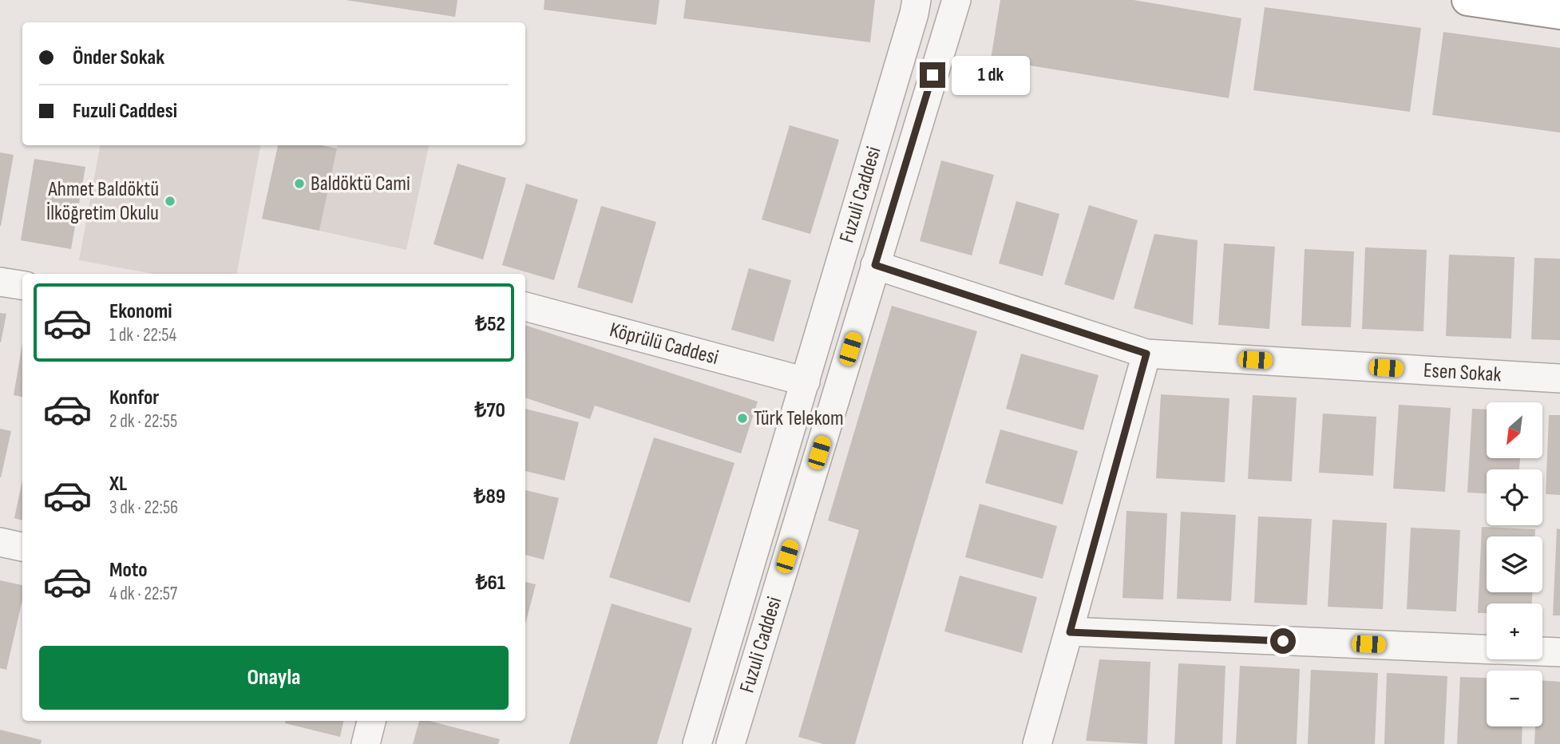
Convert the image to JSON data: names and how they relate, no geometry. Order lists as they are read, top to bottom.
{
  "streets": {
    "street": ["Fuzuli Caddesi", "Köprülü Caddesi", "Esen Sokak"]
  },
  "crossings": [
    ["Fuzuli Caddesi", "Köprülü Caddesi"],
    ["Fuzuli Caddesi", "Esen Sokak"]
  ],
  "places": ["Baldöktü Cami", "Ahmet Baldöktü İlköğretim Okulu", "Türk Telekom"],
  "north": "bottom left",
  "page": {
    "banner": ["Önder Sokak", "Fuzuli Caddesi"],
    "bubble": "1 dk",
    "list": [
      {
        "name": "Ekonomi",
        "note": "1 dk · 22:54",
        "value": "₺52"
      },
      {
        "name": "Konfor",
        "note": "2 dk · 22:55",
        "value": "₺70"
      },
      {
        "name": "XL",
        "note": "3 dk · 22:56",
        "value": "₺89"
      },
      {
        "name": "Moto",
        "note": "4 dk · 22:57",
        "value": "₺61"
      }
    ],
    "map_buttons": ["+", "−"],
    "buttons": "Onayla"
  }
}
